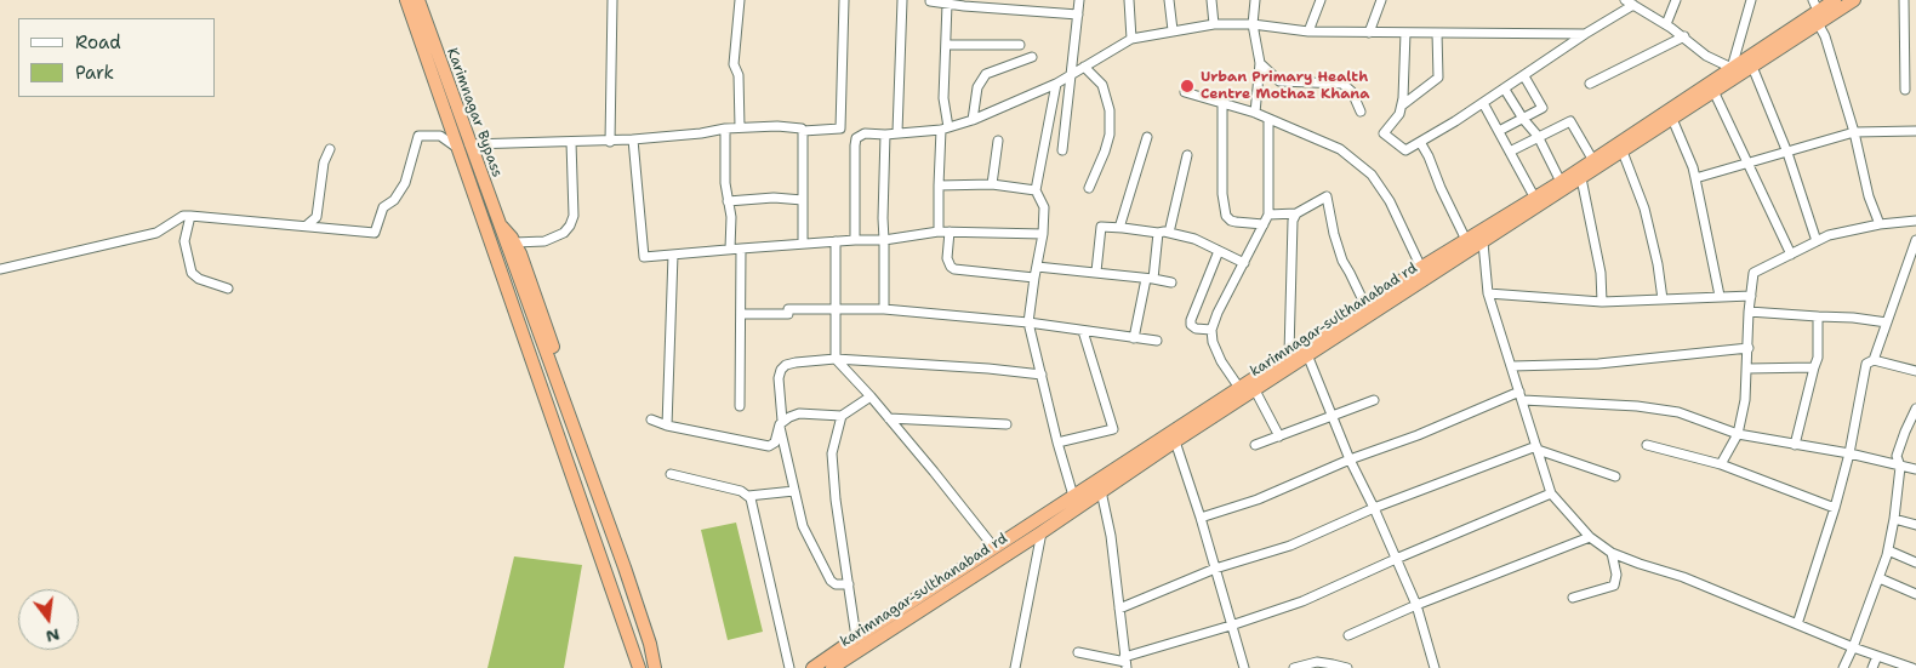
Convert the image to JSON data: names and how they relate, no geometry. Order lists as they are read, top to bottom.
{
  "streets": {
    "highway": ["Karimnagar Bypass", "karimnagar-sulthanabad rd"]
  },
  "places": ["Urban Primary Health Centre Mothaz Khana"],
  "legend": ["Road", "Park"],
  "north": "bottom"
}
